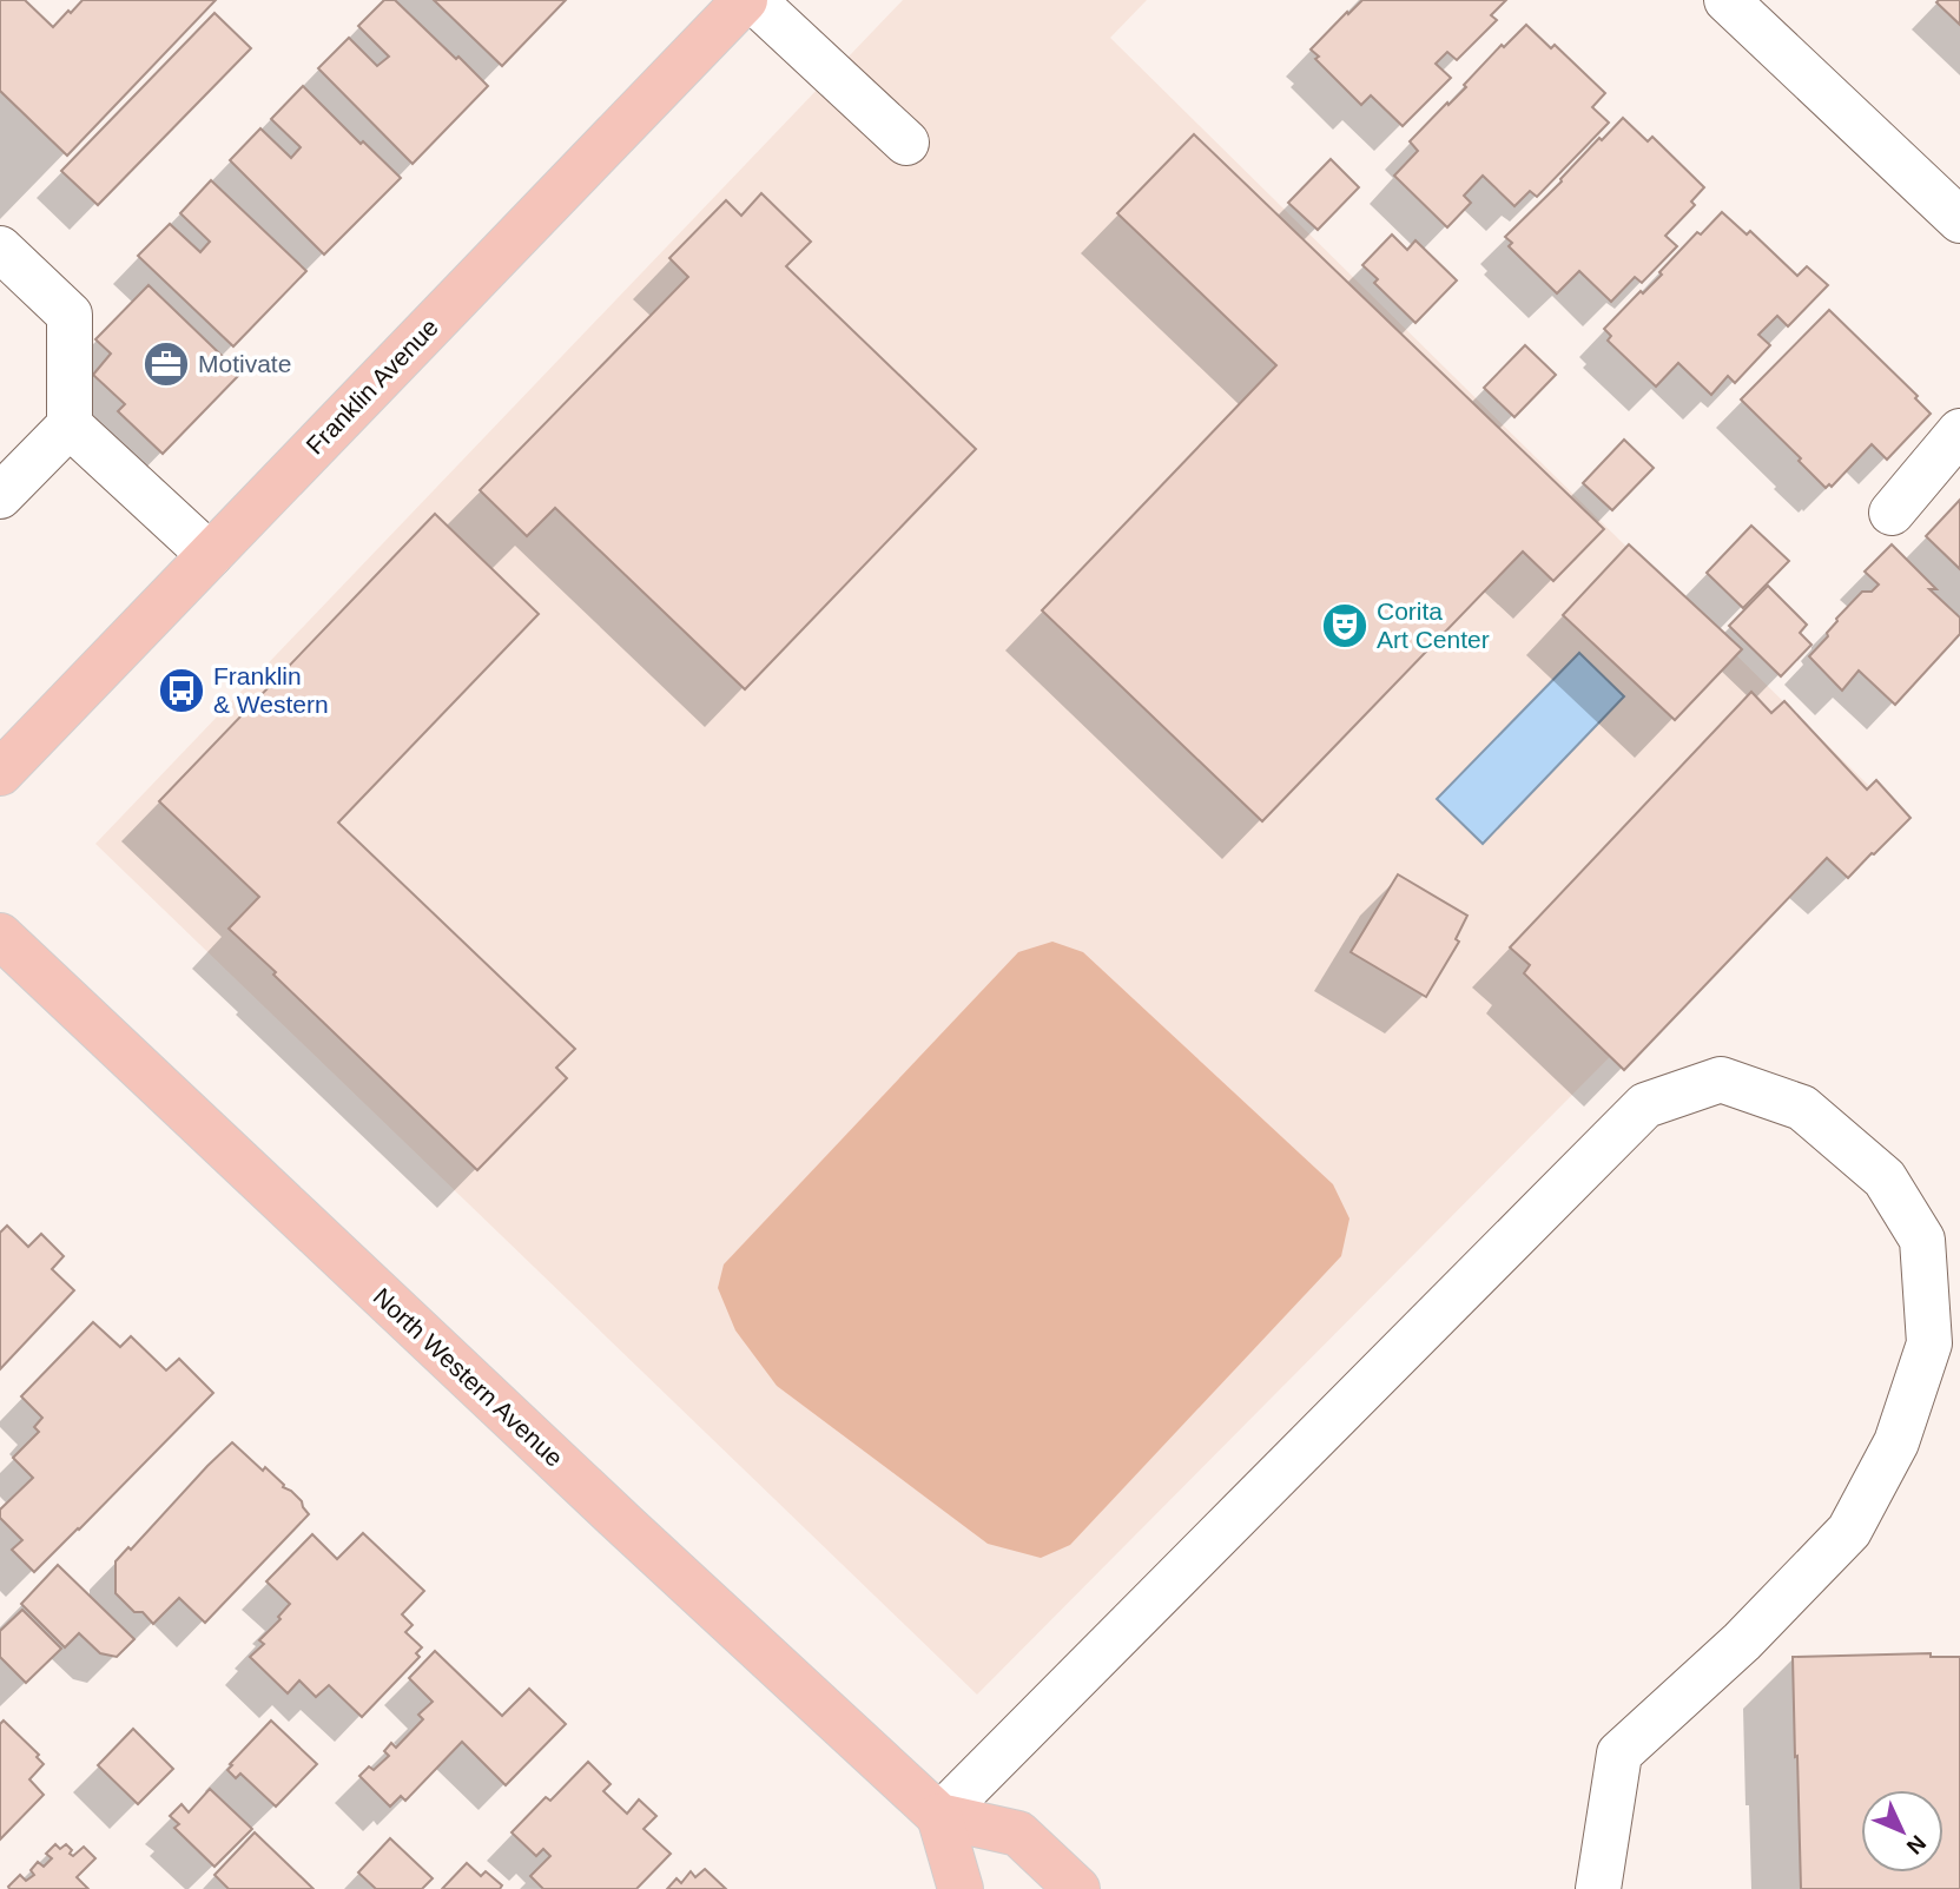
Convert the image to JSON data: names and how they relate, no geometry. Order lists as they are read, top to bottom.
{
  "streets": {
    "main road": ["Franklin Avenue", "North Western Avenue"]
  },
  "places": {
    "office": ["Motivate"],
    "theatre": ["Corita Art Center"],
    "bus stop": ["Franklin & Western"]
  },
  "north": "bottom right"
}
